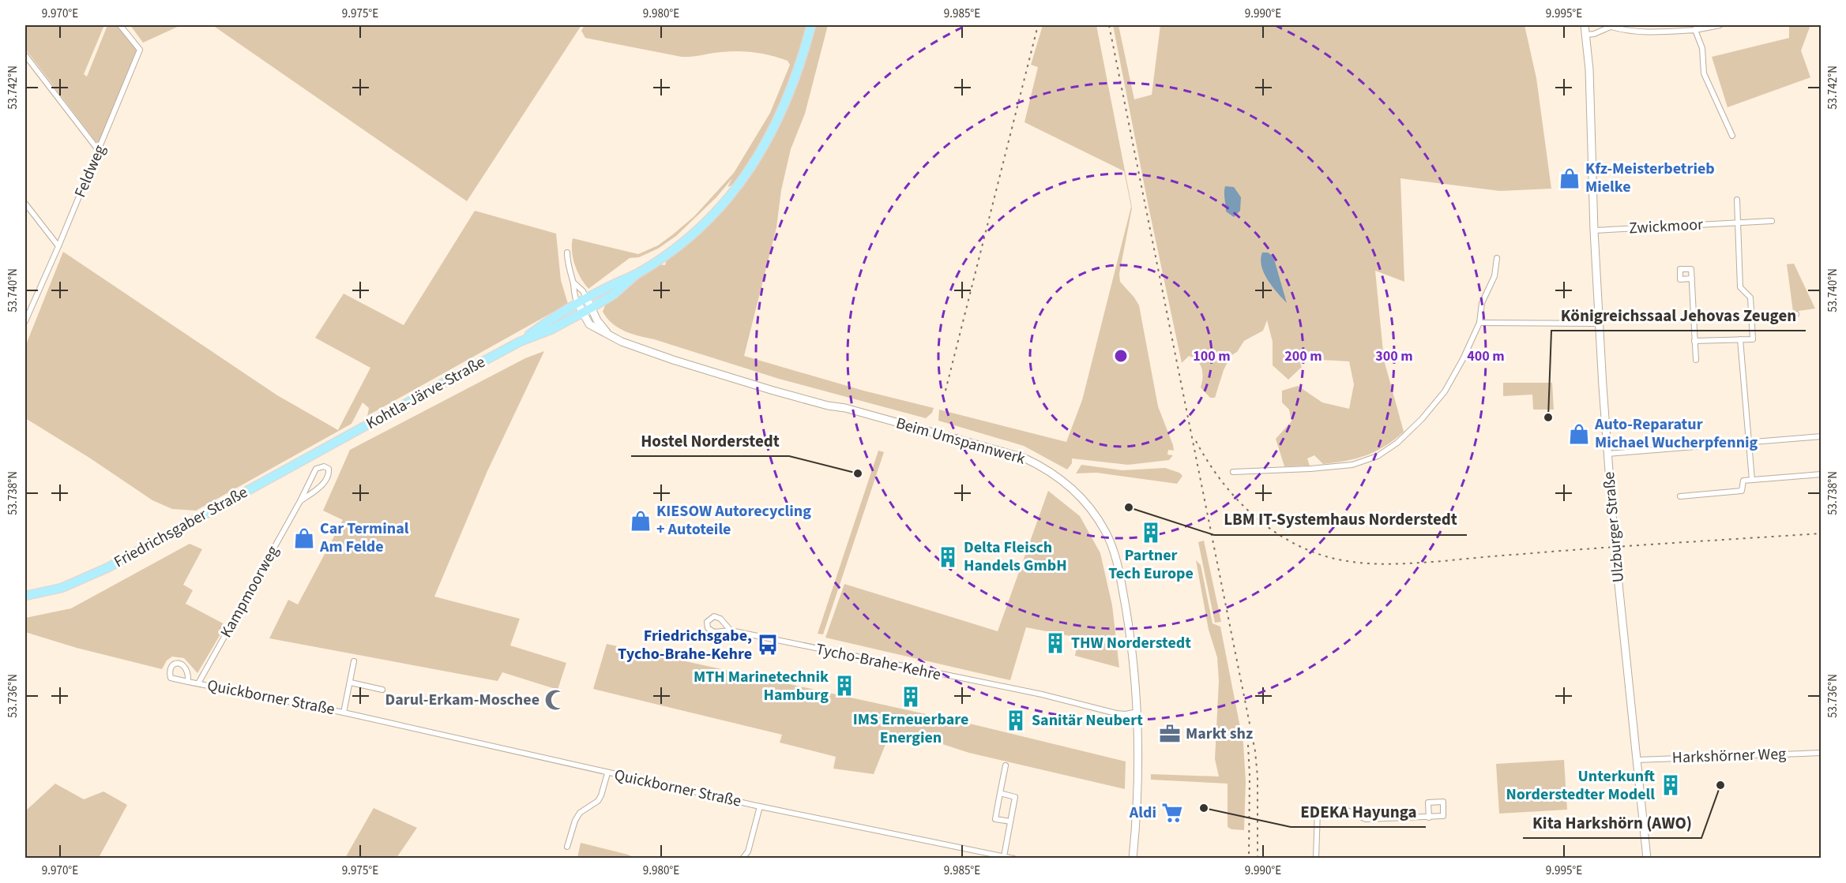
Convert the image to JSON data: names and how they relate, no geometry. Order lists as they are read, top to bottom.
{
  "streets": {
    "main road": ["Kohtla-Järve-Straße", "Friedrichsgaber Straße"],
    "street": [
      "Feldweg",
      "Zwickmoor",
      "Beim Umspannwerk",
      "Ulzburger Straße",
      "Kampmoorweg",
      "Tycho-Brahe-Kehre",
      "Quickborner Straße",
      "Harkshörner Weg"
    ]
  },
  "crossings": [
    ["Zwickmoor", "Ulzburger Straße"],
    ["Kohtla-Järve-Straße", "Beim Umspannwerk"],
    ["Kohtla-Järve-Straße", "Friedrichsgaber Straße"],
    ["Beim Umspannwerk", "Tycho-Brahe-Kehre"],
    ["Ulzburger Straße", "Harkshörner Weg"],
    ["Kampmoorweg", "Quickborner Straße"]
  ],
  "places": {
    "shop": [
      "Kfz-Meisterbetrieb Mielke",
      "Auto-Reparatur Michael Wucherpfennig",
      "KIESOW Autorecycling + Autoteile",
      "Car Terminal Am Felde"
    ],
    "other": [
      "Königreichssaal Jehovas Zeugen",
      "Hostel Norderstedt",
      "LBM IT-Systemhaus Norderstedt",
      "Kita Harkshörn (AWO)",
      "EDEKA Hayunga"
    ],
    "building": [
      "Partner Tech Europe",
      "Delta Fleisch Handels GmbH",
      "THW Norderstedt",
      "MTH Marinetechnik Hamburg",
      "IMS Erneuerbare Energien",
      "Sanitär Neubert",
      "Unterkunft Norderstedter Modell"
    ],
    "bus stop": ["Friedrichsgabe, Tycho-Brahe-Kehre"],
    "mosque": ["Darul-Erkam-Moschee"],
    "office": ["Markt shz"],
    "supermarket": ["Aldi"]
  },
  "coordinates": [
    "9.970°E",
    "9.975°E",
    "9.980°E",
    "9.985°E",
    "9.990°E",
    "9.995°E",
    "53.742°N",
    "53.740°N",
    "53.738°N",
    "53.736°N"
  ],
  "rings": [
    "100 m",
    "200 m",
    "300 m",
    "400 m"
  ]
}
